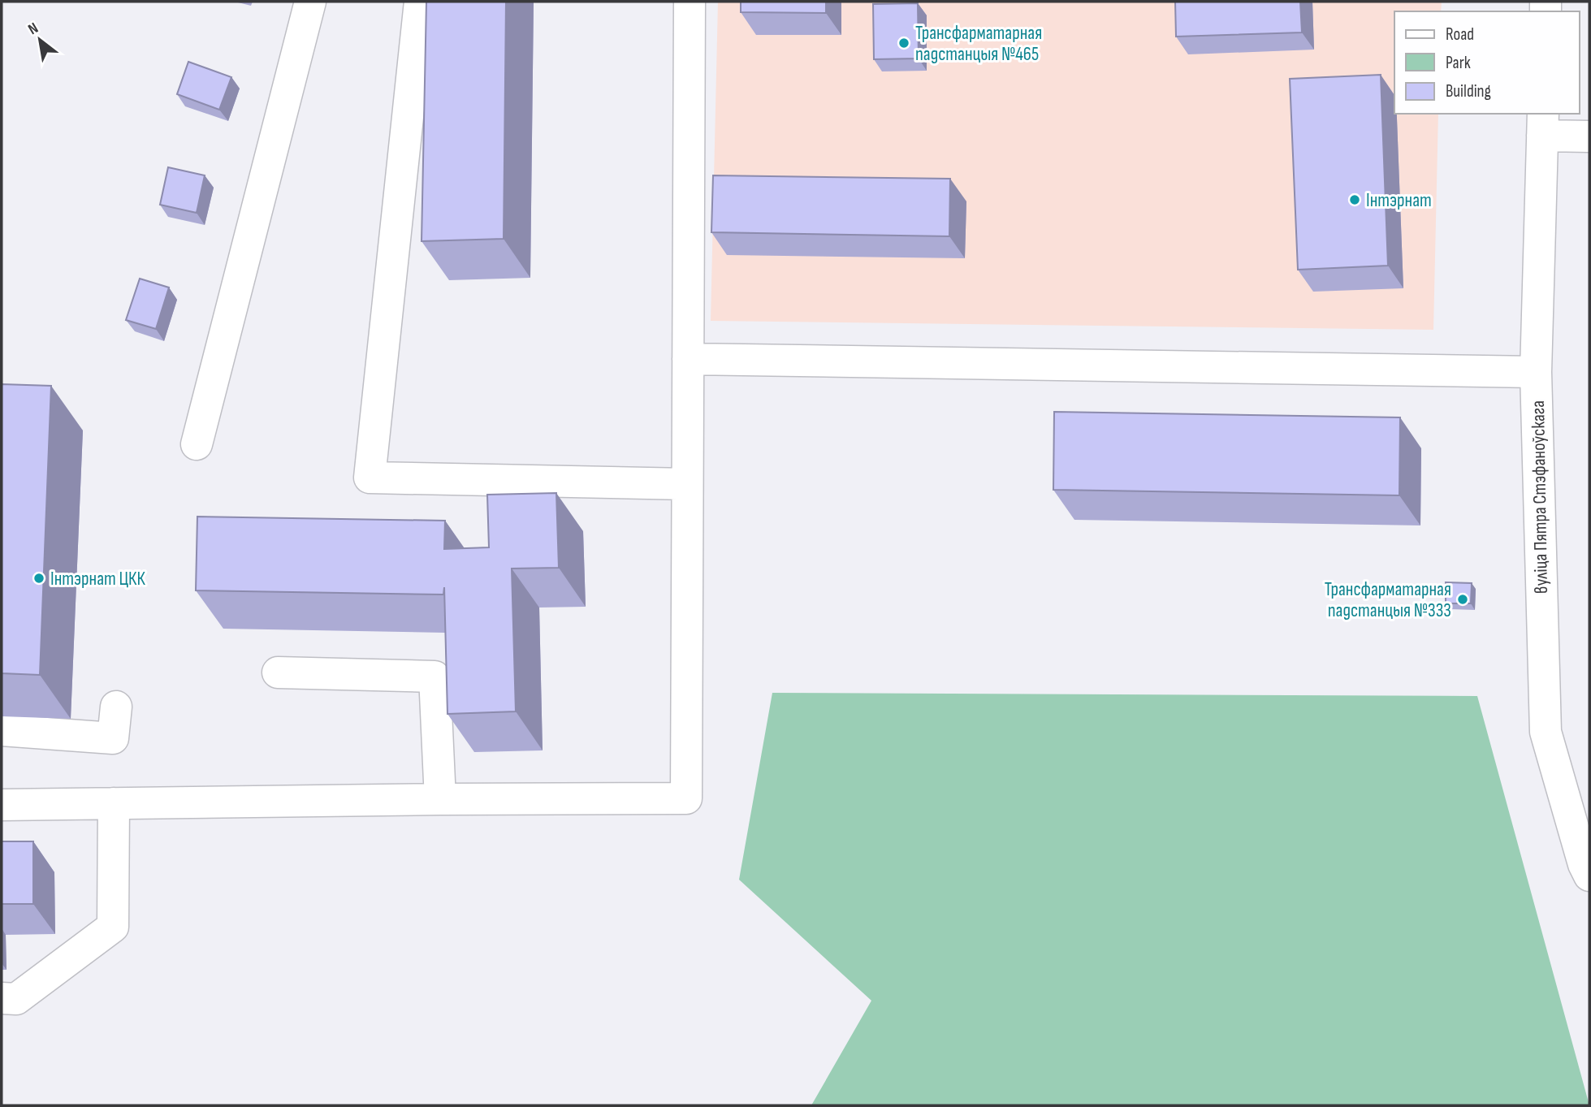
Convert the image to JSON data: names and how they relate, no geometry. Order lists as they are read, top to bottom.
{
  "streets": {
    "street": ["вуліца Пятра Стэфаноўскага"]
  },
  "places": [
    "Трансфарматарная падстанцыя №465",
    "Інтэрнат",
    "Інтэрнат ЦКК",
    "Трансфарматарная падстанцыя №333"
  ],
  "legend": ["Road", "Park", "Building"],
  "north": "top left"
}
